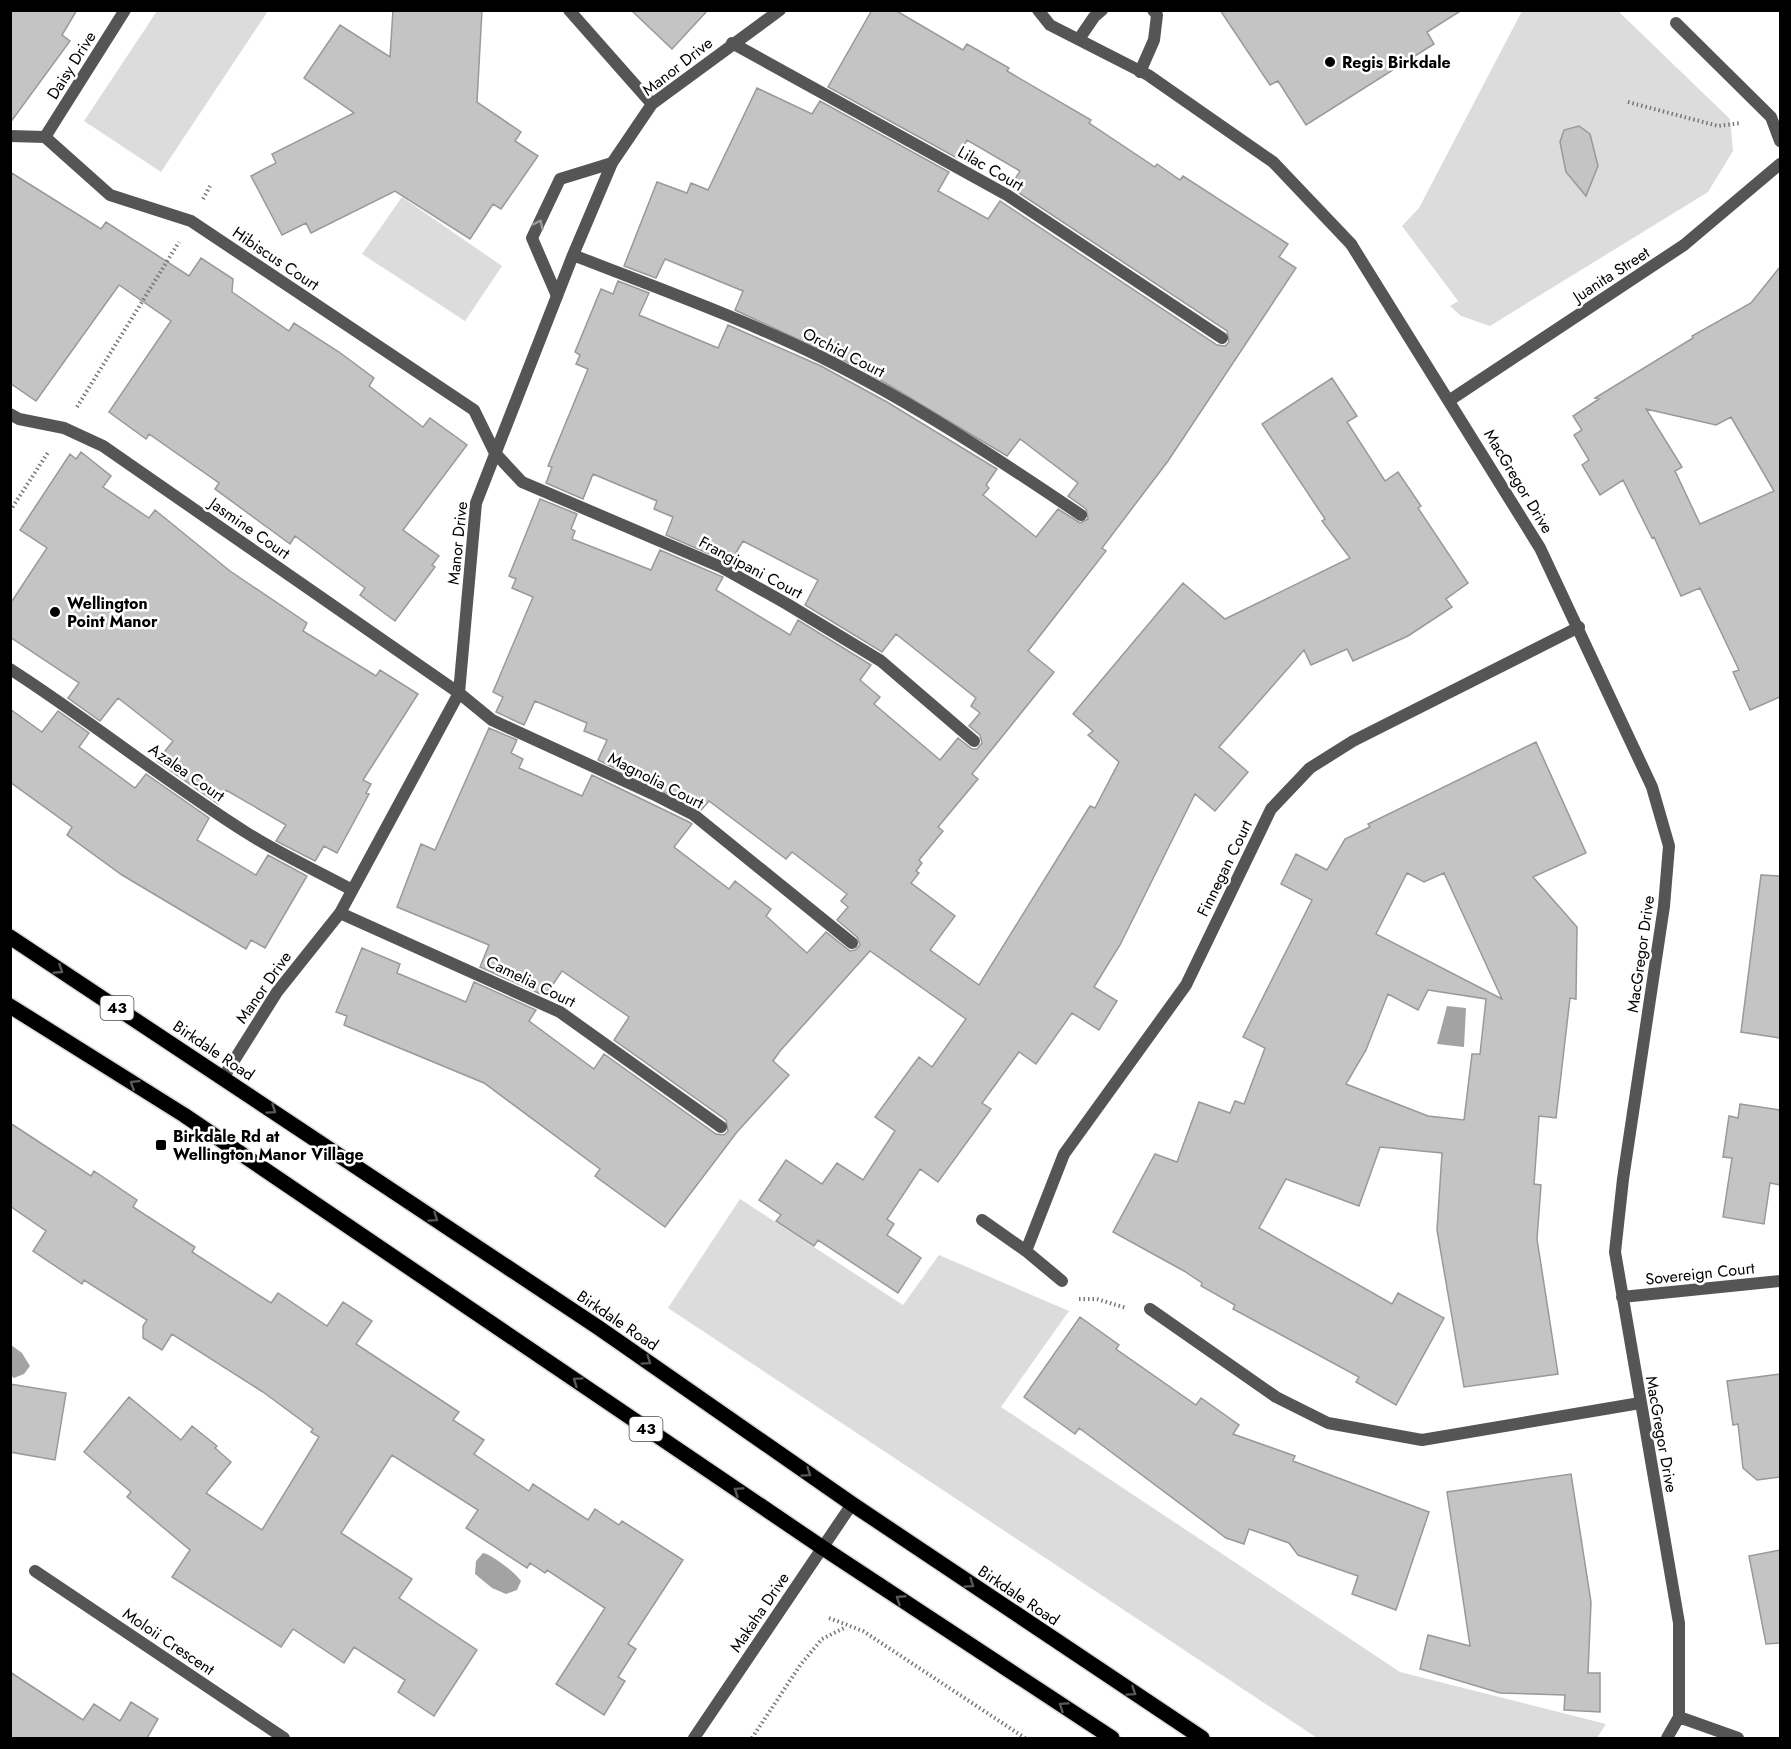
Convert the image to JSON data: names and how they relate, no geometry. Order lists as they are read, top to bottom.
{
  "streets": {
    "main road": ["43", "Birkdale Road"],
    "street": [
      "Daisy Drive",
      "Manor Drive",
      "Lilac Court",
      "Hibiscus Court",
      "Juanita Street",
      "Orchid Court",
      "MacGregor Drive",
      "Jasmine Court",
      "Frangipani Court",
      "Azalea Court",
      "Magnolia Court",
      "Finnegan Court",
      "Camelia Court",
      "Sovereign Court",
      "Makaha Drive",
      "Moloii Crescent"
    ]
  },
  "crossings": [
    ["Daisy Drive", "Hibiscus Court"],
    ["Manor Drive", "Lilac Court"],
    ["Manor Drive", "Hibiscus Court"],
    ["Manor Drive", "Orchid Court"],
    ["Manor Drive", "Jasmine Court"],
    ["Manor Drive", "Frangipani Court"],
    ["Manor Drive", "Azalea Court"],
    ["Manor Drive", "Magnolia Court"],
    ["Manor Drive", "Camelia Court"],
    ["Manor Drive", "Birkdale Road"],
    ["Hibiscus Court", "Frangipani Court"],
    ["Juanita Street", "MacGregor Drive"],
    ["MacGregor Drive", "Finnegan Court"],
    ["MacGregor Drive", "Sovereign Court"],
    ["Jasmine Court", "Magnolia Court"],
    ["43", "Makaha Drive"],
    ["Birkdale Road", "Makaha Drive"]
  ],
  "places": {
    "other": ["Regis Birkdale", "Wellington Point Manor"],
    "transit": ["Birkdale Rd at Wellington Manor Village"]
  }
}
